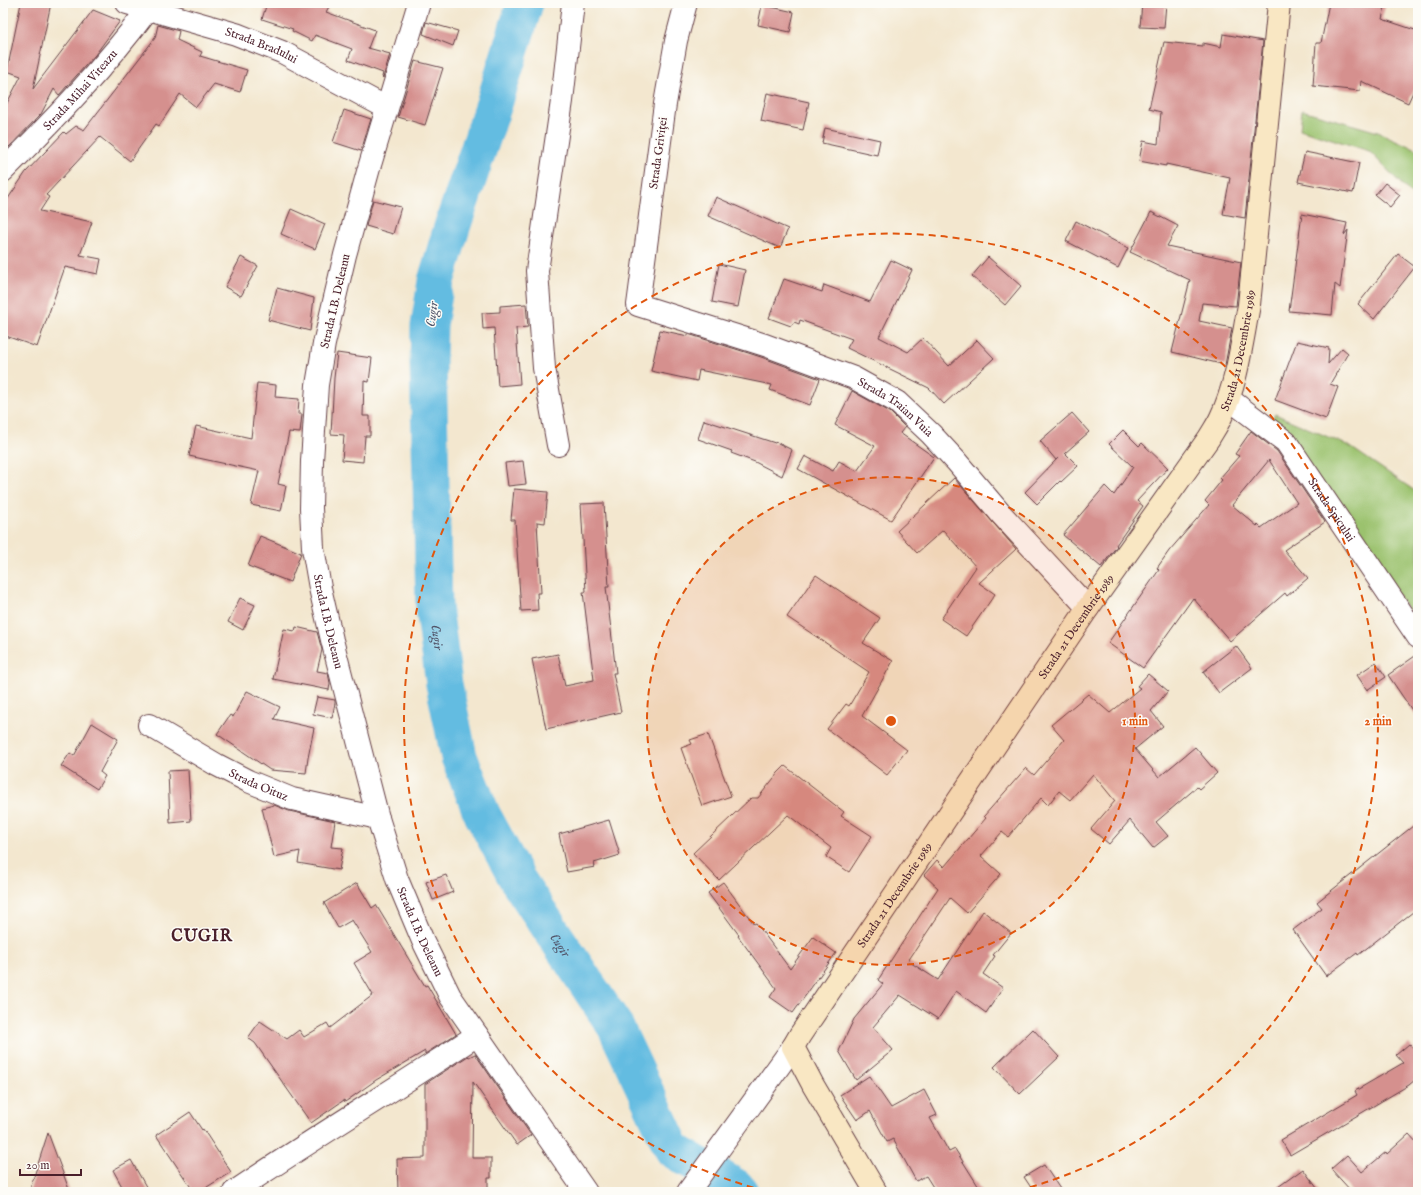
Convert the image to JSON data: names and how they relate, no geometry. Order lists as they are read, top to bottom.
{
  "streets": {
    "main road": ["Strada 21 Decembrie 1989"],
    "street": [
      "Strada Bradului",
      "Strada Mihai Viteazu",
      "Strada Griviței",
      "Strada I.B. Deleanu",
      "Strada Traian Vuia",
      "Strada Spicului",
      "Strada Oituz"
    ]
  },
  "crossings": [
    ["Strada Bradului", "Strada Mihai Viteazu"],
    ["Strada Bradului", "Strada I.B. Deleanu"],
    ["Strada Griviței", "Strada Traian Vuia"],
    ["Strada I.B. Deleanu", "Strada Oituz"],
    ["Strada 21 Decembrie 1989", "Strada Traian Vuia"],
    ["Strada 21 Decembrie 1989", "Strada Spicului"]
  ],
  "districts": ["CUGIR"],
  "water": ["Cugir"],
  "scale_bar": "20 m",
  "rings": ["1 min", "2 min"]
}
